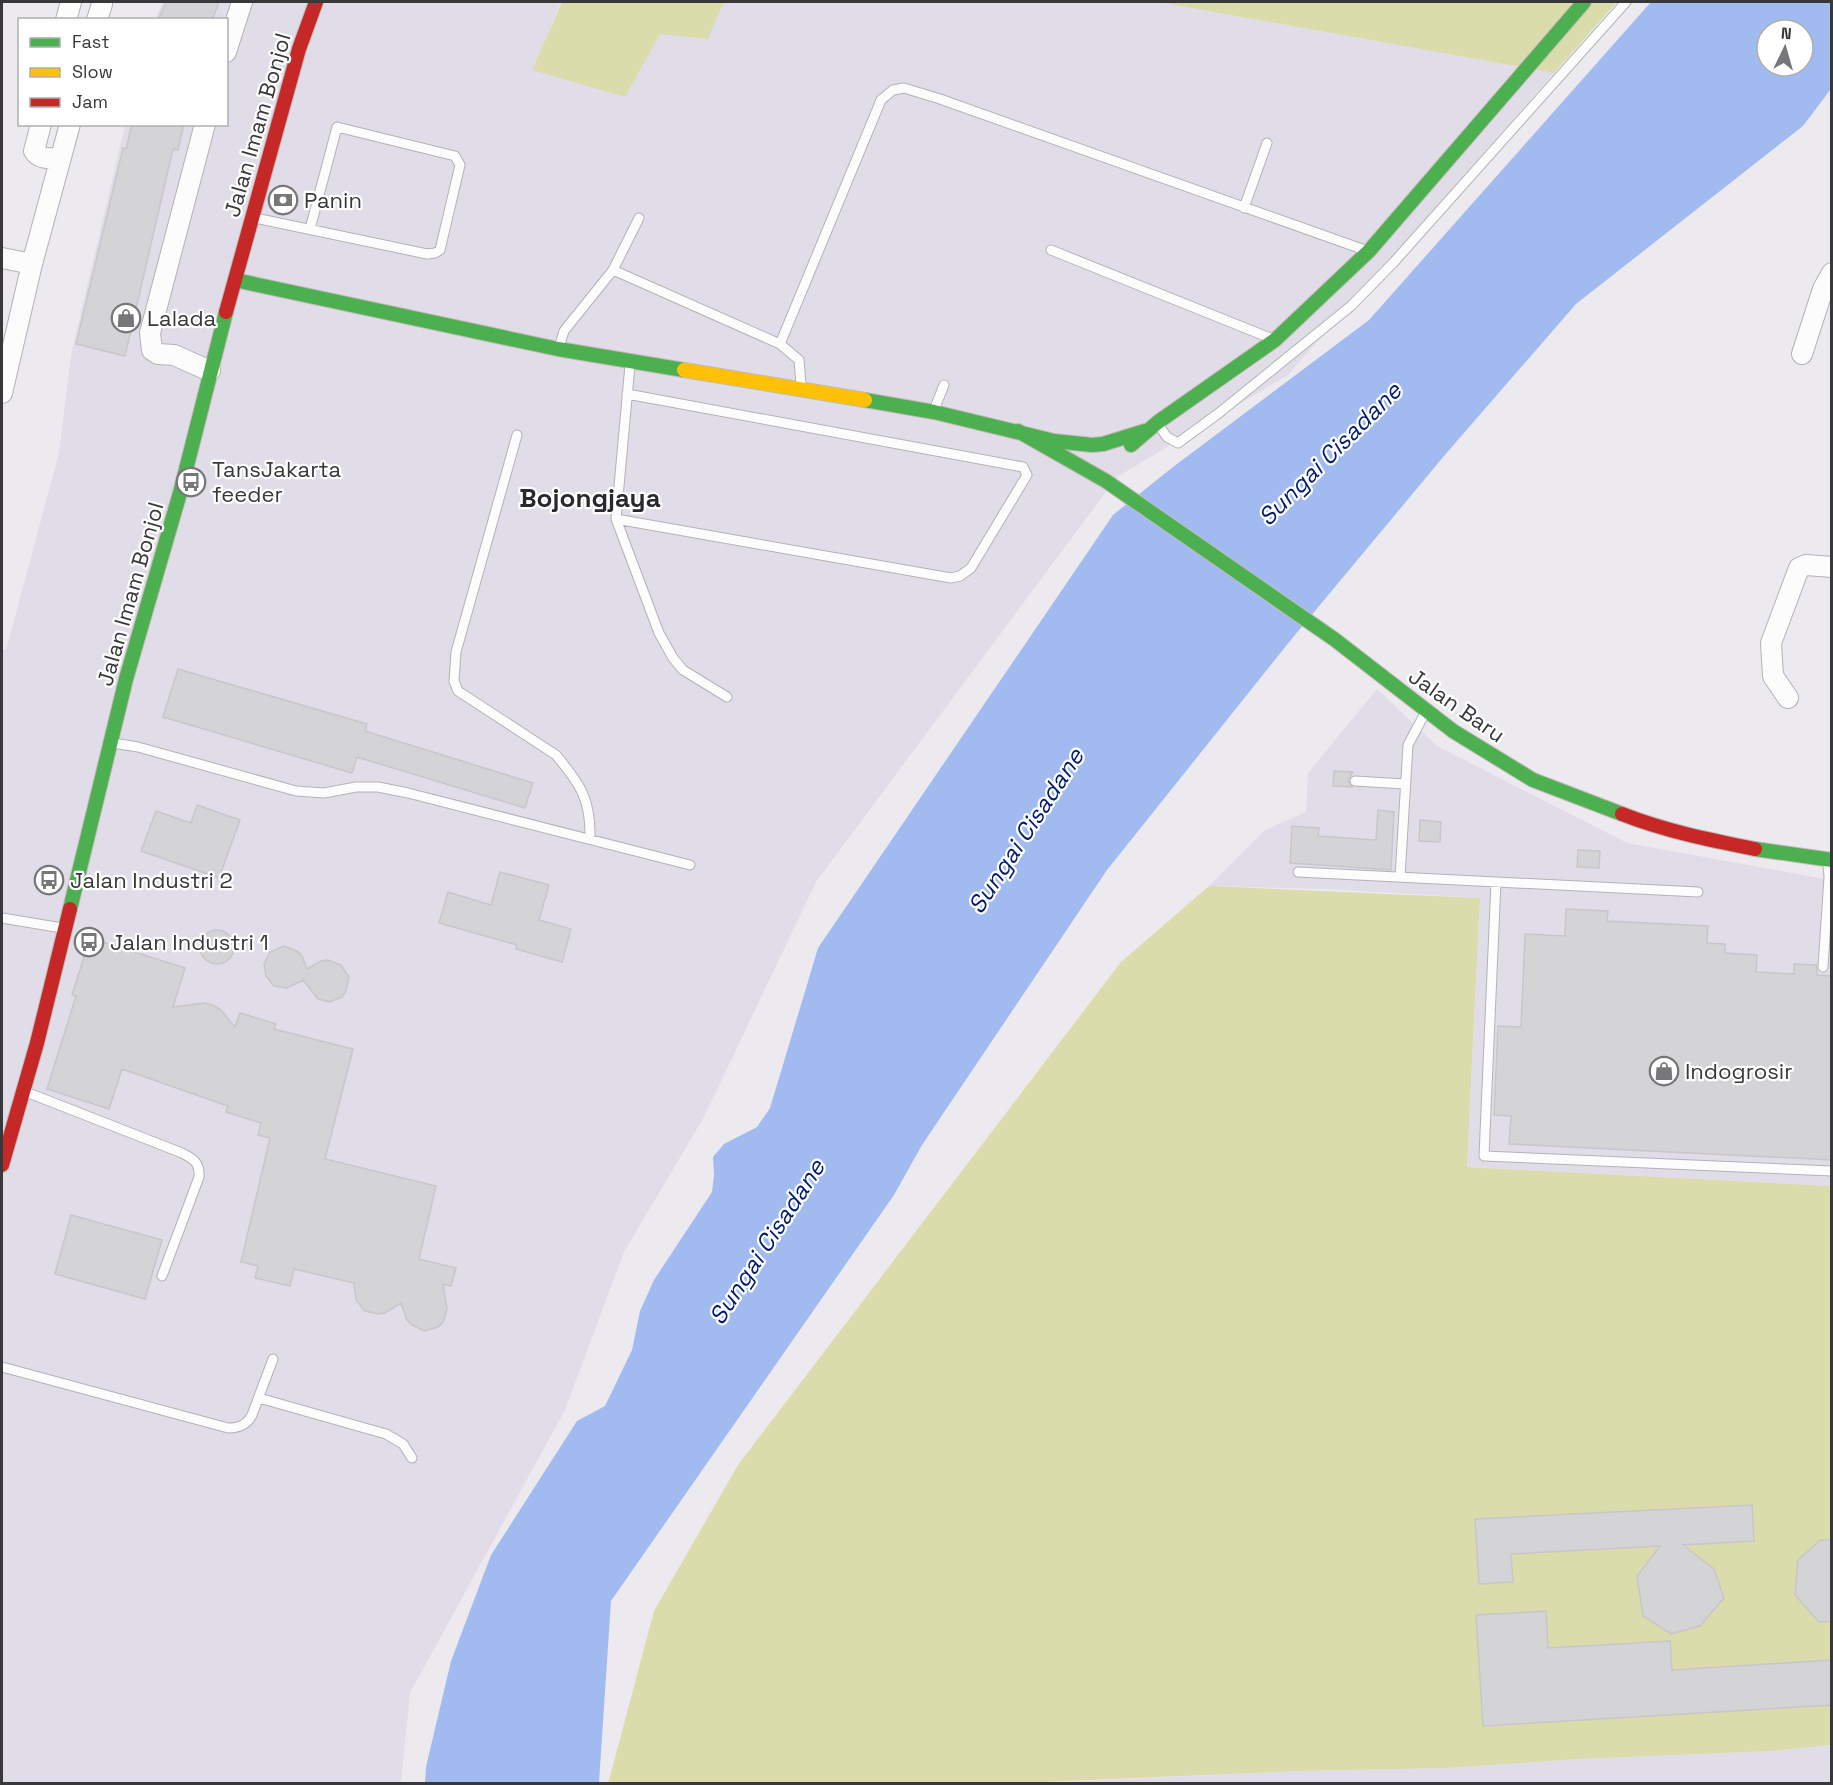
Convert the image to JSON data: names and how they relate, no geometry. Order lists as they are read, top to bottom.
{
  "streets": {
    "main road": ["Jalan Imam Bonjol", "Jalan Baru"]
  },
  "districts": ["Bojongjaya"],
  "water": ["Sungai Cisadane"],
  "places": {
    "bank": ["Panin"],
    "shop": ["Lalada", "Indogrosir"],
    "bus stop": ["TansJakarta feeder", "Jalan Industri 2", "Jalan Industri 1"]
  },
  "legend": ["Fast", "Slow", "Jam"],
  "north": "top"
}
